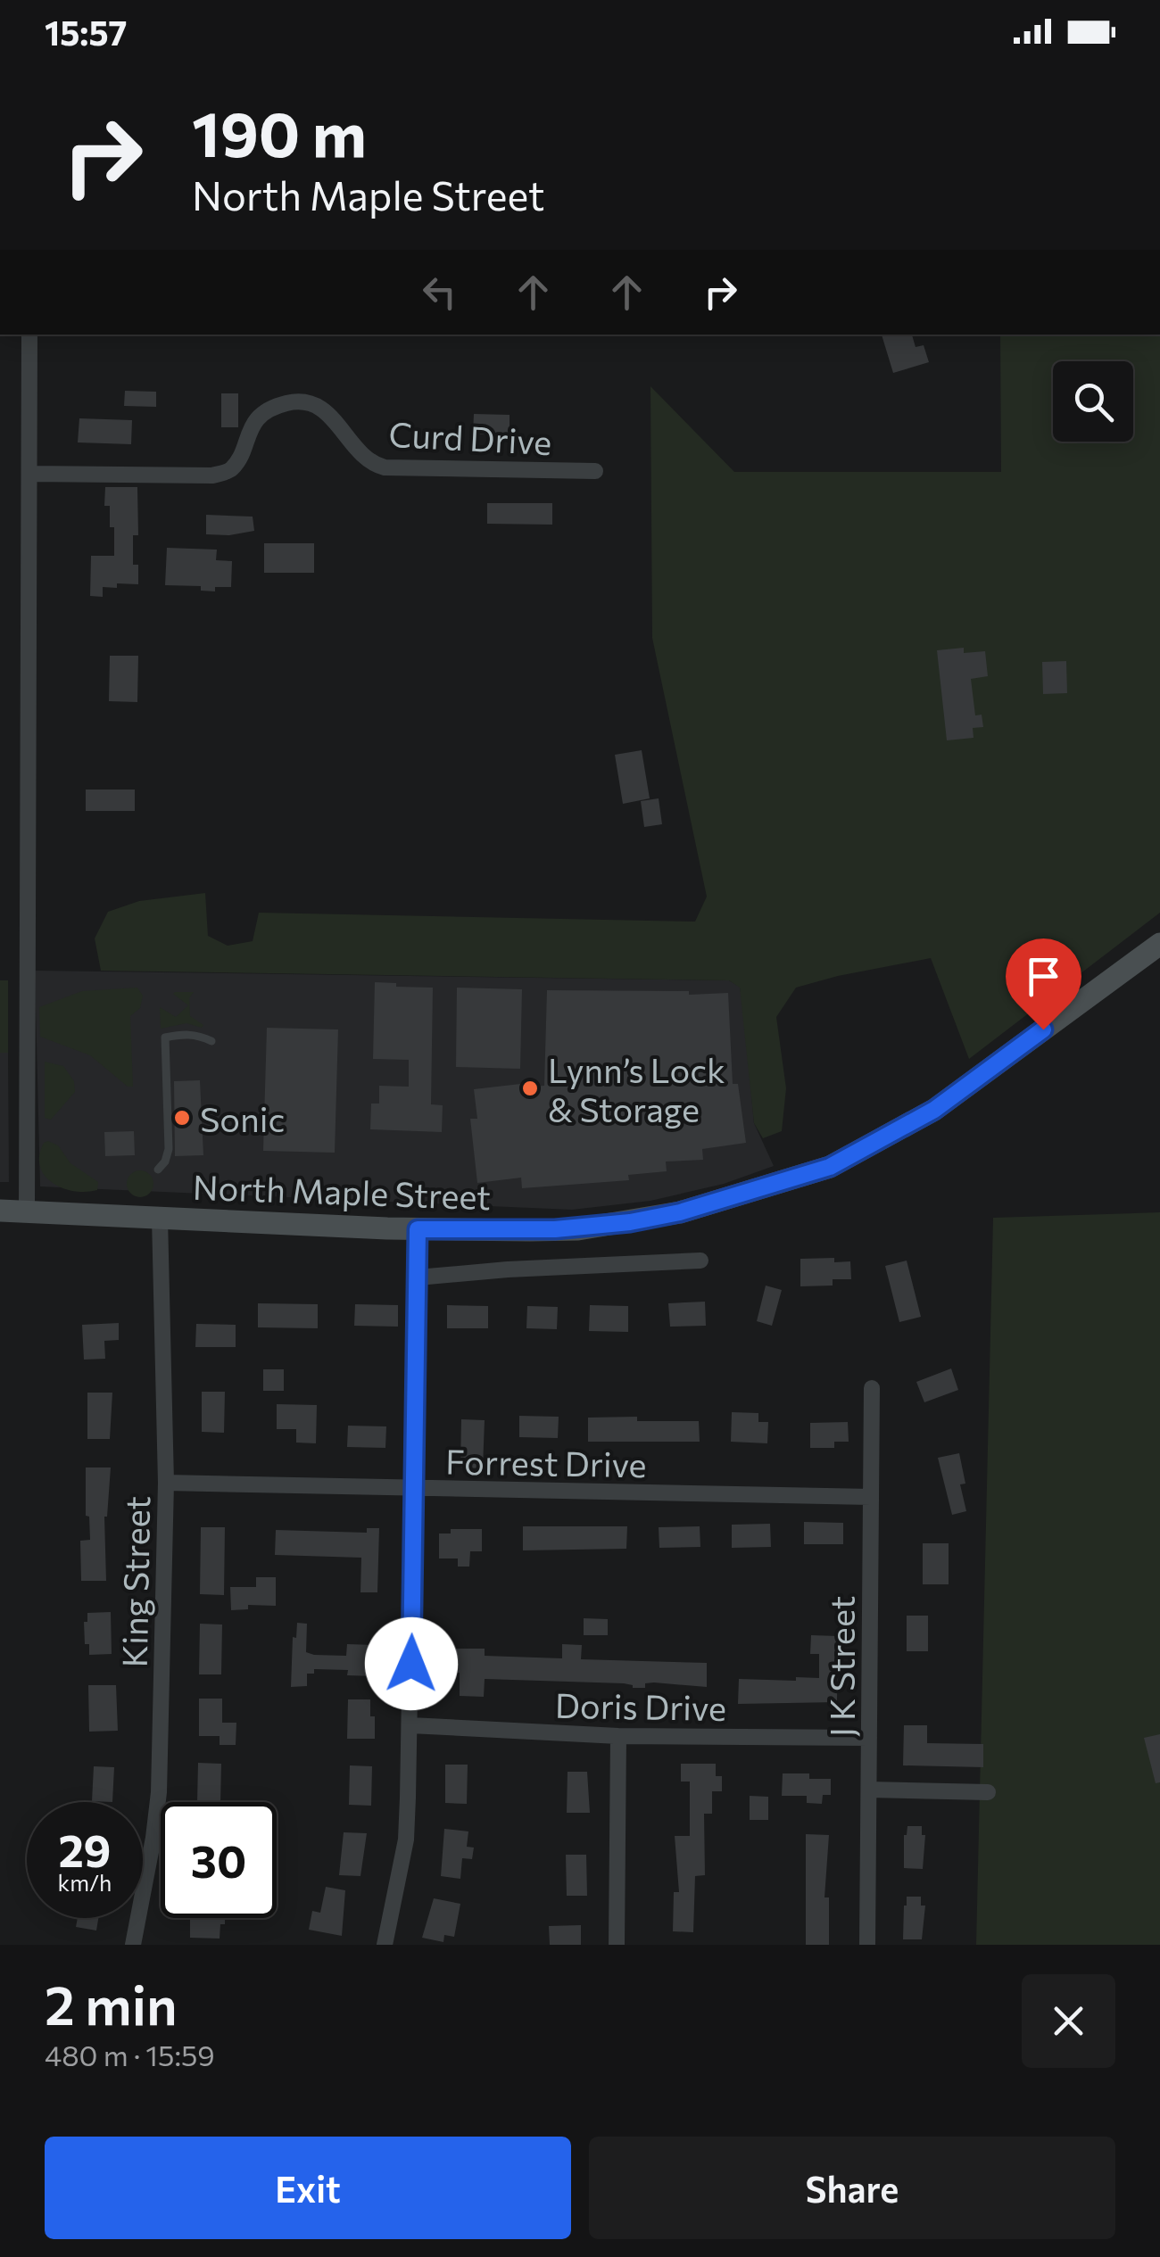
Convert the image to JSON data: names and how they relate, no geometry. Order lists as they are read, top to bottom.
{
  "streets": {
    "main road": ["North Maple Street"],
    "street": [
      "Curd Drive",
      "Forrest Drive",
      "King Street",
      "J K Street",
      "Doris Drive"
    ]
  },
  "crossings": [
    ["North Maple Street", "King Street"],
    ["Forrest Drive", "King Street"],
    ["Forrest Drive", "J K Street"],
    ["J K Street", "Doris Drive"]
  ],
  "places": ["Lynn’s Lock & Storage", "Sonic"],
  "page": {
    "status": "15:57",
    "turn": ["190 m", "North Maple Street"],
    "speed": "29 km/h",
    "limit": "30",
    "heading": ["2 min", "480 m · 15:59"],
    "buttons": ["Exit", "Share"]
  }
}
